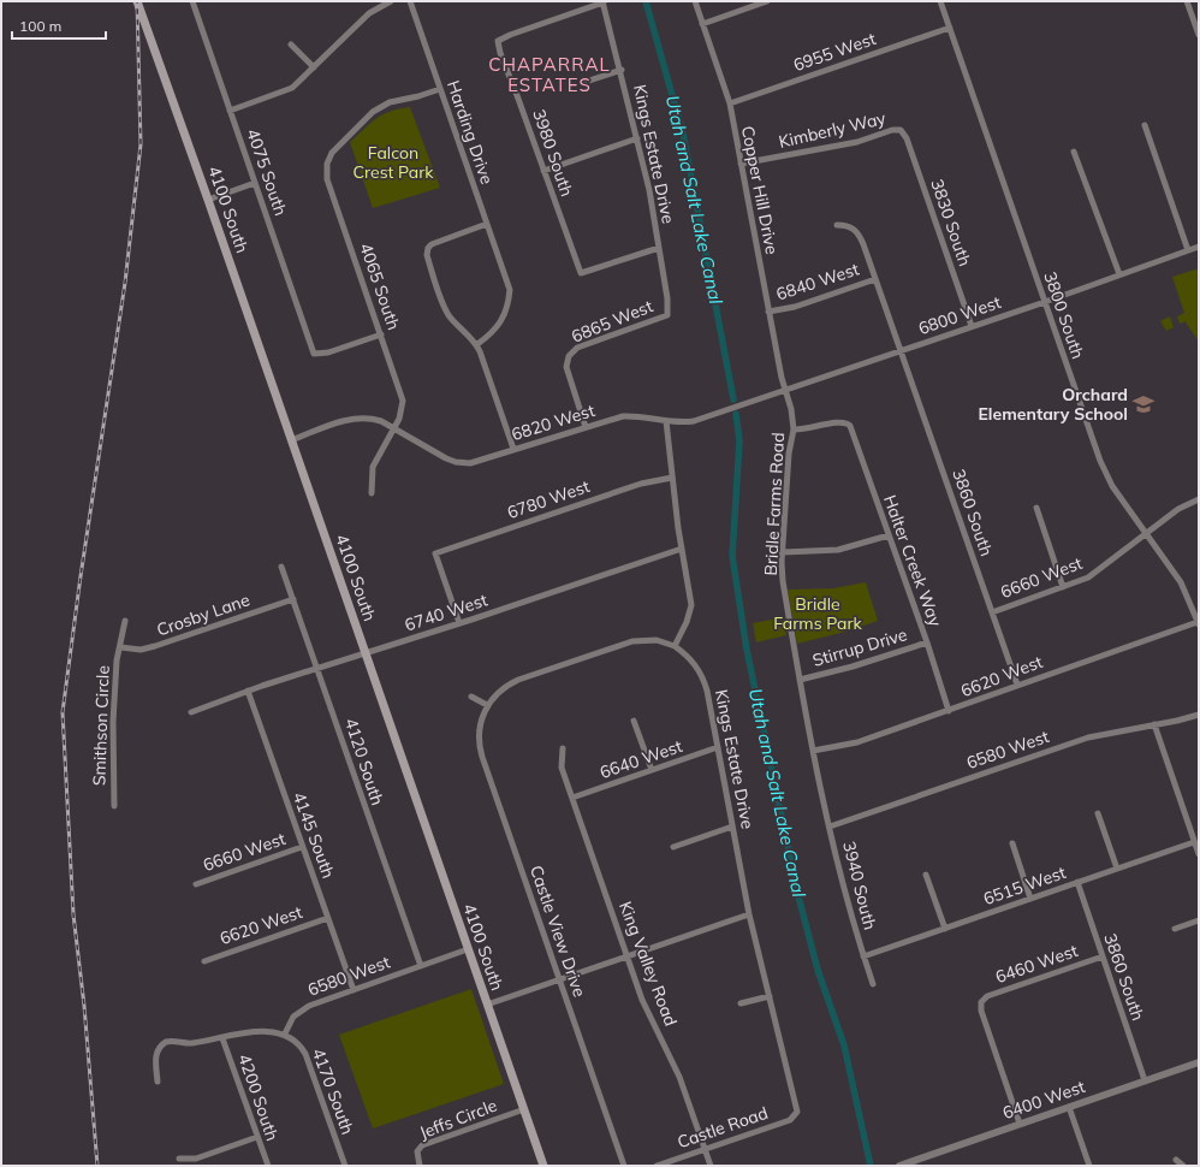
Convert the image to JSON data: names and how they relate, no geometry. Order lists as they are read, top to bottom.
{
  "streets": {
    "main road": ["4100 South"],
    "street": [
      "6955 West",
      "Kimberly Way",
      "Harding Drive",
      "3980 South",
      "Kings Estate Drive",
      "4075 South",
      "Copper Hill Drive",
      "3830 South",
      "6840 West",
      "4065 South",
      "6800 West",
      "3800 South",
      "6865 West",
      "6820 West",
      "6780 West",
      "Bridle Farms Road",
      "3860 South",
      "Halter Creek Way",
      "6660 West",
      "6740 West",
      "Crosby Lane",
      "Stirrup Drive",
      "6620 West",
      "Smithson Circle",
      "6580 West",
      "6640 West",
      "4120 South",
      "4145 South",
      "3940 South",
      "6515 West",
      "Castle View Drive",
      "King Valley Road",
      "6460 West",
      "4170 South",
      "4200 South",
      "6400 West",
      "Jeffs Circle",
      "Castle Road"
    ]
  },
  "crossings": [
    ["6955 West", "Copper Hill Drive"],
    ["6955 West", "3800 South"],
    ["Kimberly Way", "Copper Hill Drive"],
    ["Kimberly Way", "3830 South"],
    ["Harding Drive", "4065 South"],
    ["3980 South", "Kings Estate Drive"],
    ["Kings Estate Drive", "6865 West"],
    ["Kings Estate Drive", "6640 West"],
    ["Kings Estate Drive", "Castle View Drive"],
    ["Kings Estate Drive", "Castle Road"],
    ["4075 South", "4065 South"],
    ["Copper Hill Drive", "6840 West"],
    ["Copper Hill Drive", "6800 West"],
    ["Copper Hill Drive", "Bridle Farms Road"],
    ["4100 South", "6740 West"],
    ["4100 South", "6580 West"],
    ["4100 South", "Jeffs Circle"],
    ["3830 South", "6800 West"],
    ["6840 West", "3860 South"],
    ["4065 South", "6820 West"],
    ["6800 West", "3800 South"],
    ["6800 West", "6820 West"],
    ["6800 West", "Bridle Farms Road"],
    ["6800 West", "3860 South"],
    ["3800 South", "6660 West"],
    ["3800 South", "6620 West"],
    ["6865 West", "6820 West"],
    ["6780 West", "6740 West"],
    ["Bridle Farms Road", "Halter Creek Way"],
    ["Bridle Farms Road", "Stirrup Drive"],
    ["Bridle Farms Road", "6620 West"],
    ["Bridle Farms Road", "3940 South"],
    ["3860 South", "6660 West"],
    ["3860 South", "6620 West"],
    ["3860 South", "6515 West"],
    ["3860 South", "6460 West"],
    ["3860 South", "6400 West"],
    ["Halter Creek Way", "Stirrup Drive"],
    ["Halter Creek Way", "6620 West"],
    ["6660 West", "4145 South"],
    ["6740 West", "4120 South"],
    ["6740 West", "4145 South"],
    ["Crosby Lane", "Smithson Circle"],
    ["Crosby Lane", "4120 South"],
    ["6620 West", "4145 South"],
    ["6580 West", "4120 South"],
    ["6580 West", "4145 South"],
    ["6580 West", "3940 South"],
    ["6580 West", "4170 South"],
    ["6640 West", "King Valley Road"],
    ["3940 South", "6515 West"],
    ["King Valley Road", "Castle Road"],
    ["6460 West", "6400 West"]
  ],
  "districts": ["CHAPARRAL ESTATES"],
  "water": ["Utah and Salt Lake Canal"],
  "parks": ["Falcon Crest Park", "Bridle Farms Park"],
  "places": {
    "school or university": ["Orchard Elementary School"]
  },
  "scale_bar": "100 m"
}
